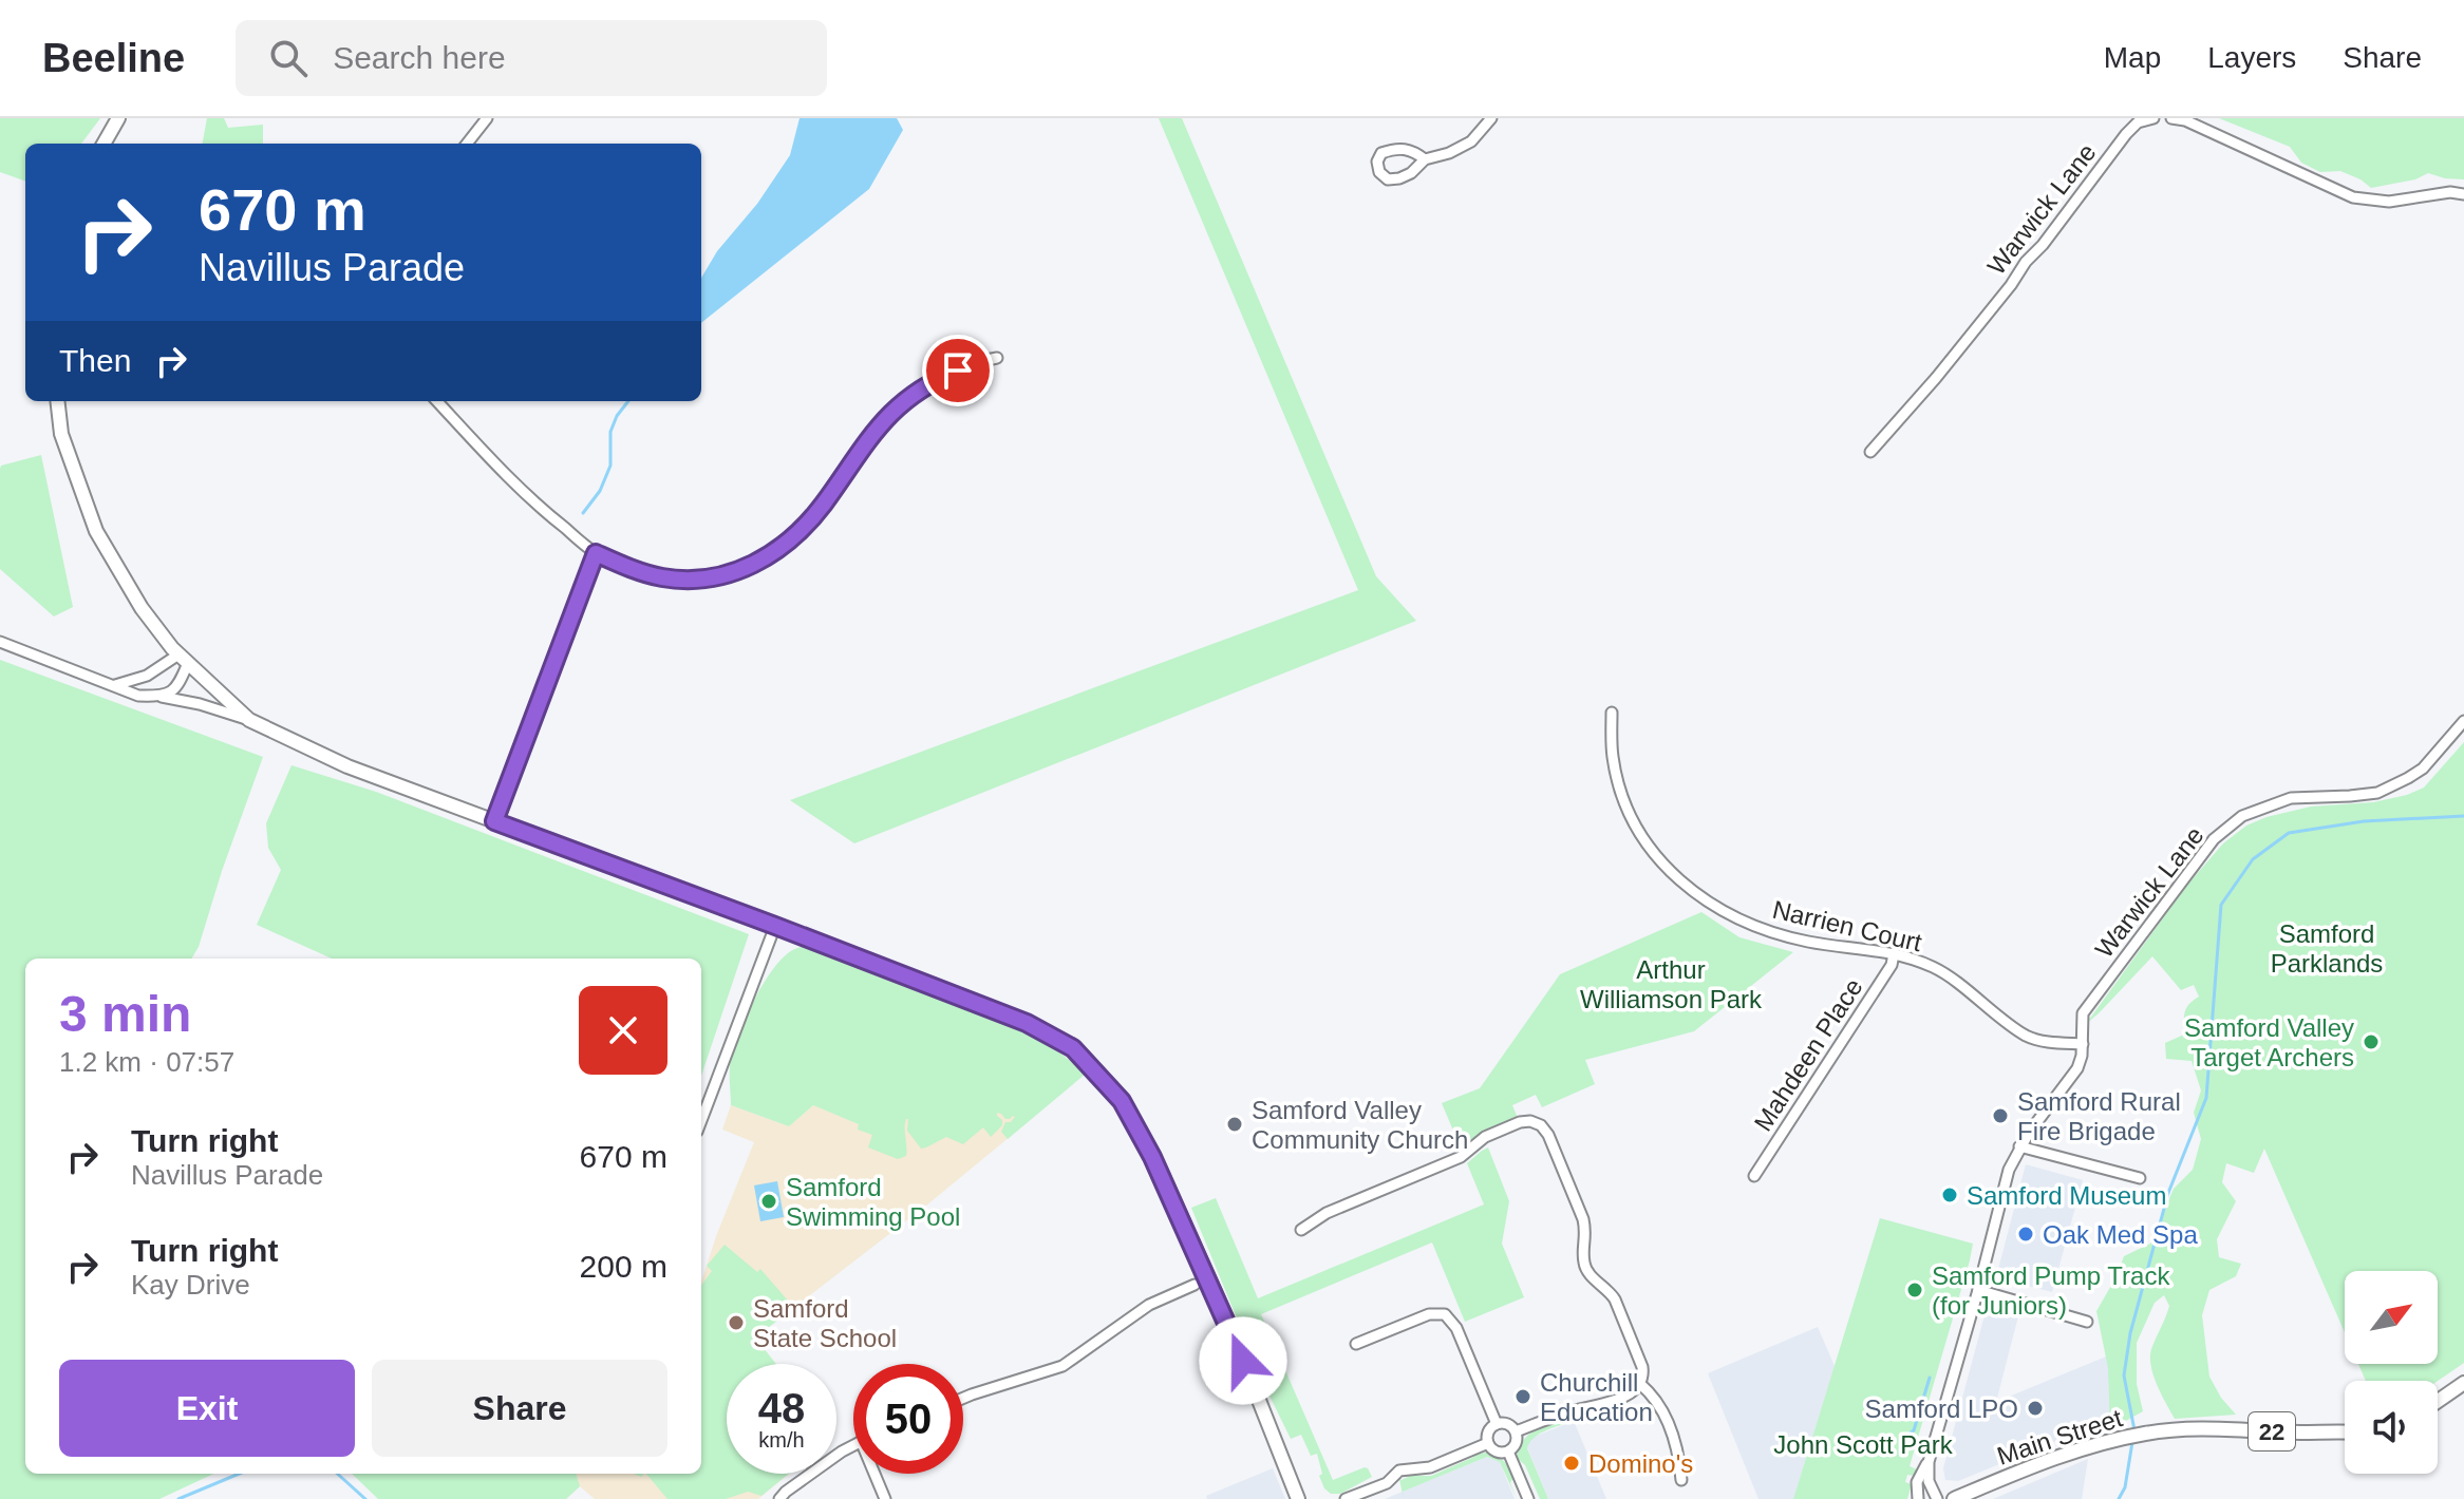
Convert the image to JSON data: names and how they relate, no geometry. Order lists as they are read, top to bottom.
{
  "streets": {
    "main road": ["22", "Main Street"],
    "street": ["Warwick Lane", "Narrien Court", "Mahdeen Place"]
  },
  "crossings": [
    ["Warwick Lane", "Narrien Court"],
    ["Narrien Court", "Mahdeen Place"]
  ],
  "parks": ["Samford Parklands", "Arthur Williamson Park", "John Scott Park"],
  "places": [
    "Samford Valley Target Archers",
    "Samford Rural Fire Brigade",
    "Samford Valley Community Church",
    "Samford Museum",
    "Samford Swimming Pool",
    "Oak Med Spa",
    "Samford Pump Track (for Juniors)",
    "Samford State School",
    "Churchill Education",
    "Samford LPO",
    "Domino's"
  ],
  "north": "top right",
  "page": {
    "header": "Beeline",
    "search": "Search here",
    "nav": ["Map", "Layers", "Share"],
    "turn": ["670 m", "Navillus Parade"],
    "then": "Then",
    "heading": ["3 min", "1.2 km · 07:57"],
    "list": [
      {
        "name": "Turn right",
        "note": "Navillus Parade",
        "value": "670 m"
      },
      {
        "name": "Turn right",
        "note": "Kay Drive",
        "value": "200 m"
      }
    ],
    "buttons": ["Exit", "Share"],
    "speed": "48 km/h",
    "limit": "50"
  }
}
